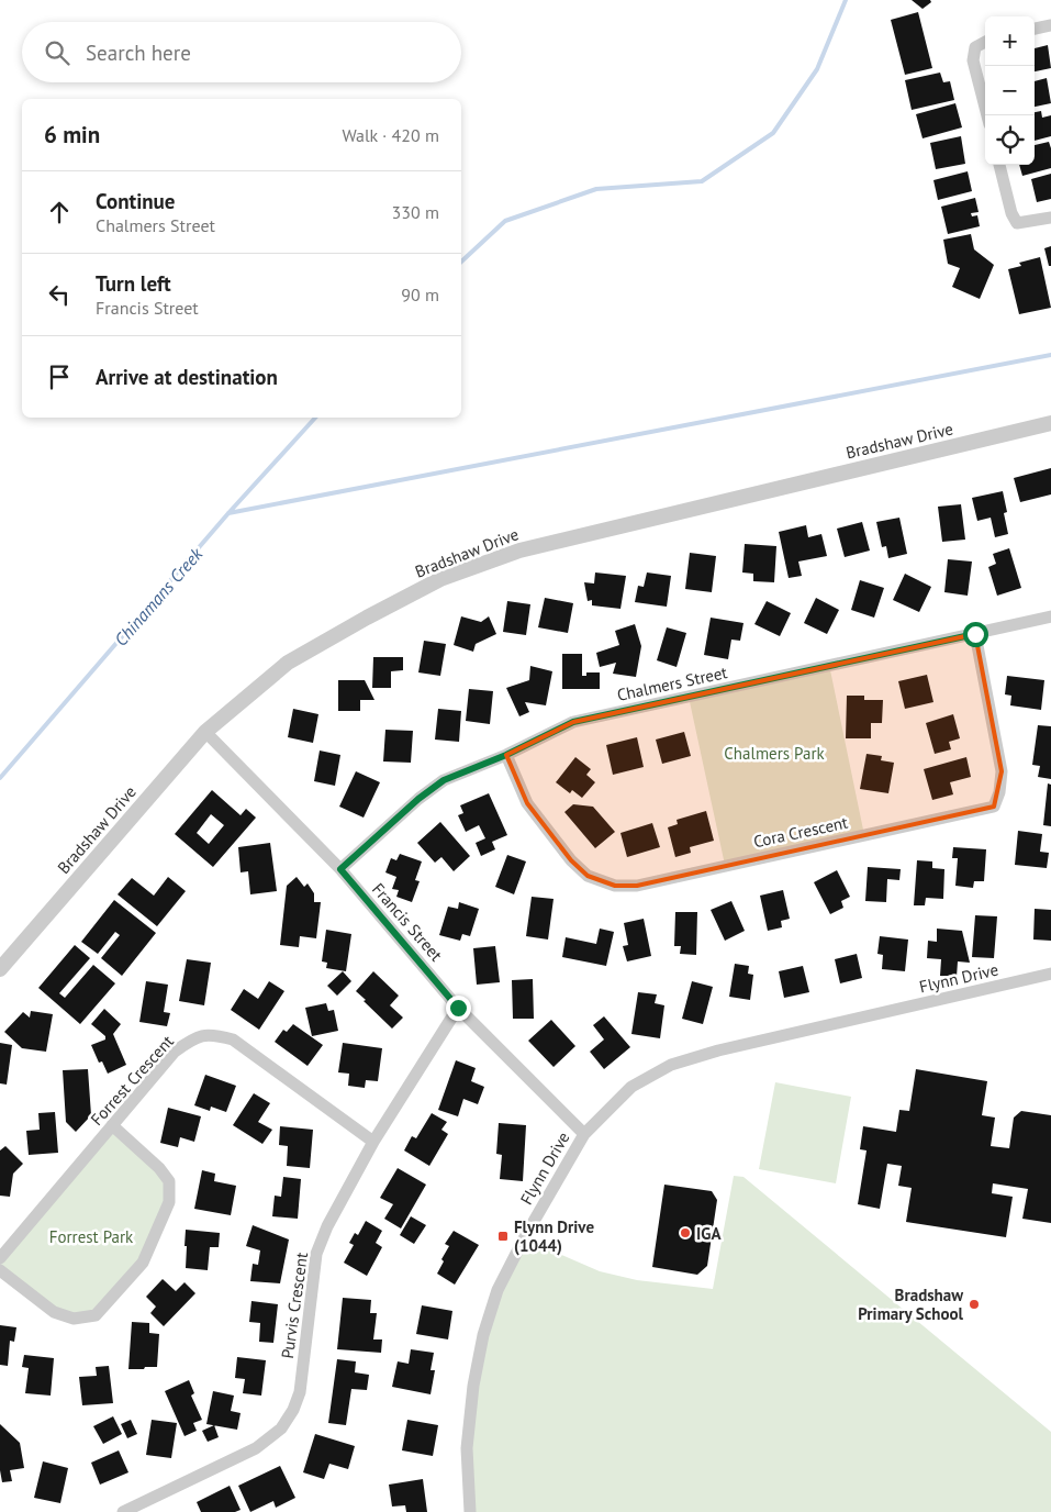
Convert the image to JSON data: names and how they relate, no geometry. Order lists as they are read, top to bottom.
{
  "streets": {
    "street": [
      "Bradshaw Drive",
      "Chalmers Street",
      "Cora Crescent",
      "Francis Street",
      "Flynn Drive",
      "Forrest Crescent",
      "Purvis Crescent"
    ]
  },
  "crossings": [
    ["Bradshaw Drive", "Francis Street"],
    ["Chalmers Street", "Cora Crescent"],
    ["Chalmers Street", "Francis Street"],
    ["Francis Street", "Flynn Drive"],
    ["Francis Street", "Purvis Crescent"],
    ["Forrest Crescent", "Purvis Crescent"]
  ],
  "water": ["Chinamans Creek"],
  "parks": ["Chalmers Park", "Forrest Park"],
  "places": {
    "other": ["IGA", "Bradshaw Primary School"],
    "transit": ["Flynn Drive (1044)"]
  },
  "page": {
    "map_buttons": ["+", "−"],
    "search": "Search here",
    "heading": ["6 min", "Walk · 420 m"],
    "list": [
      ["Continue", "Chalmers Street", "330 m"],
      ["Turn left", "Francis Street", "90 m"],
      "Arrive at destination"
    ]
  }
}
